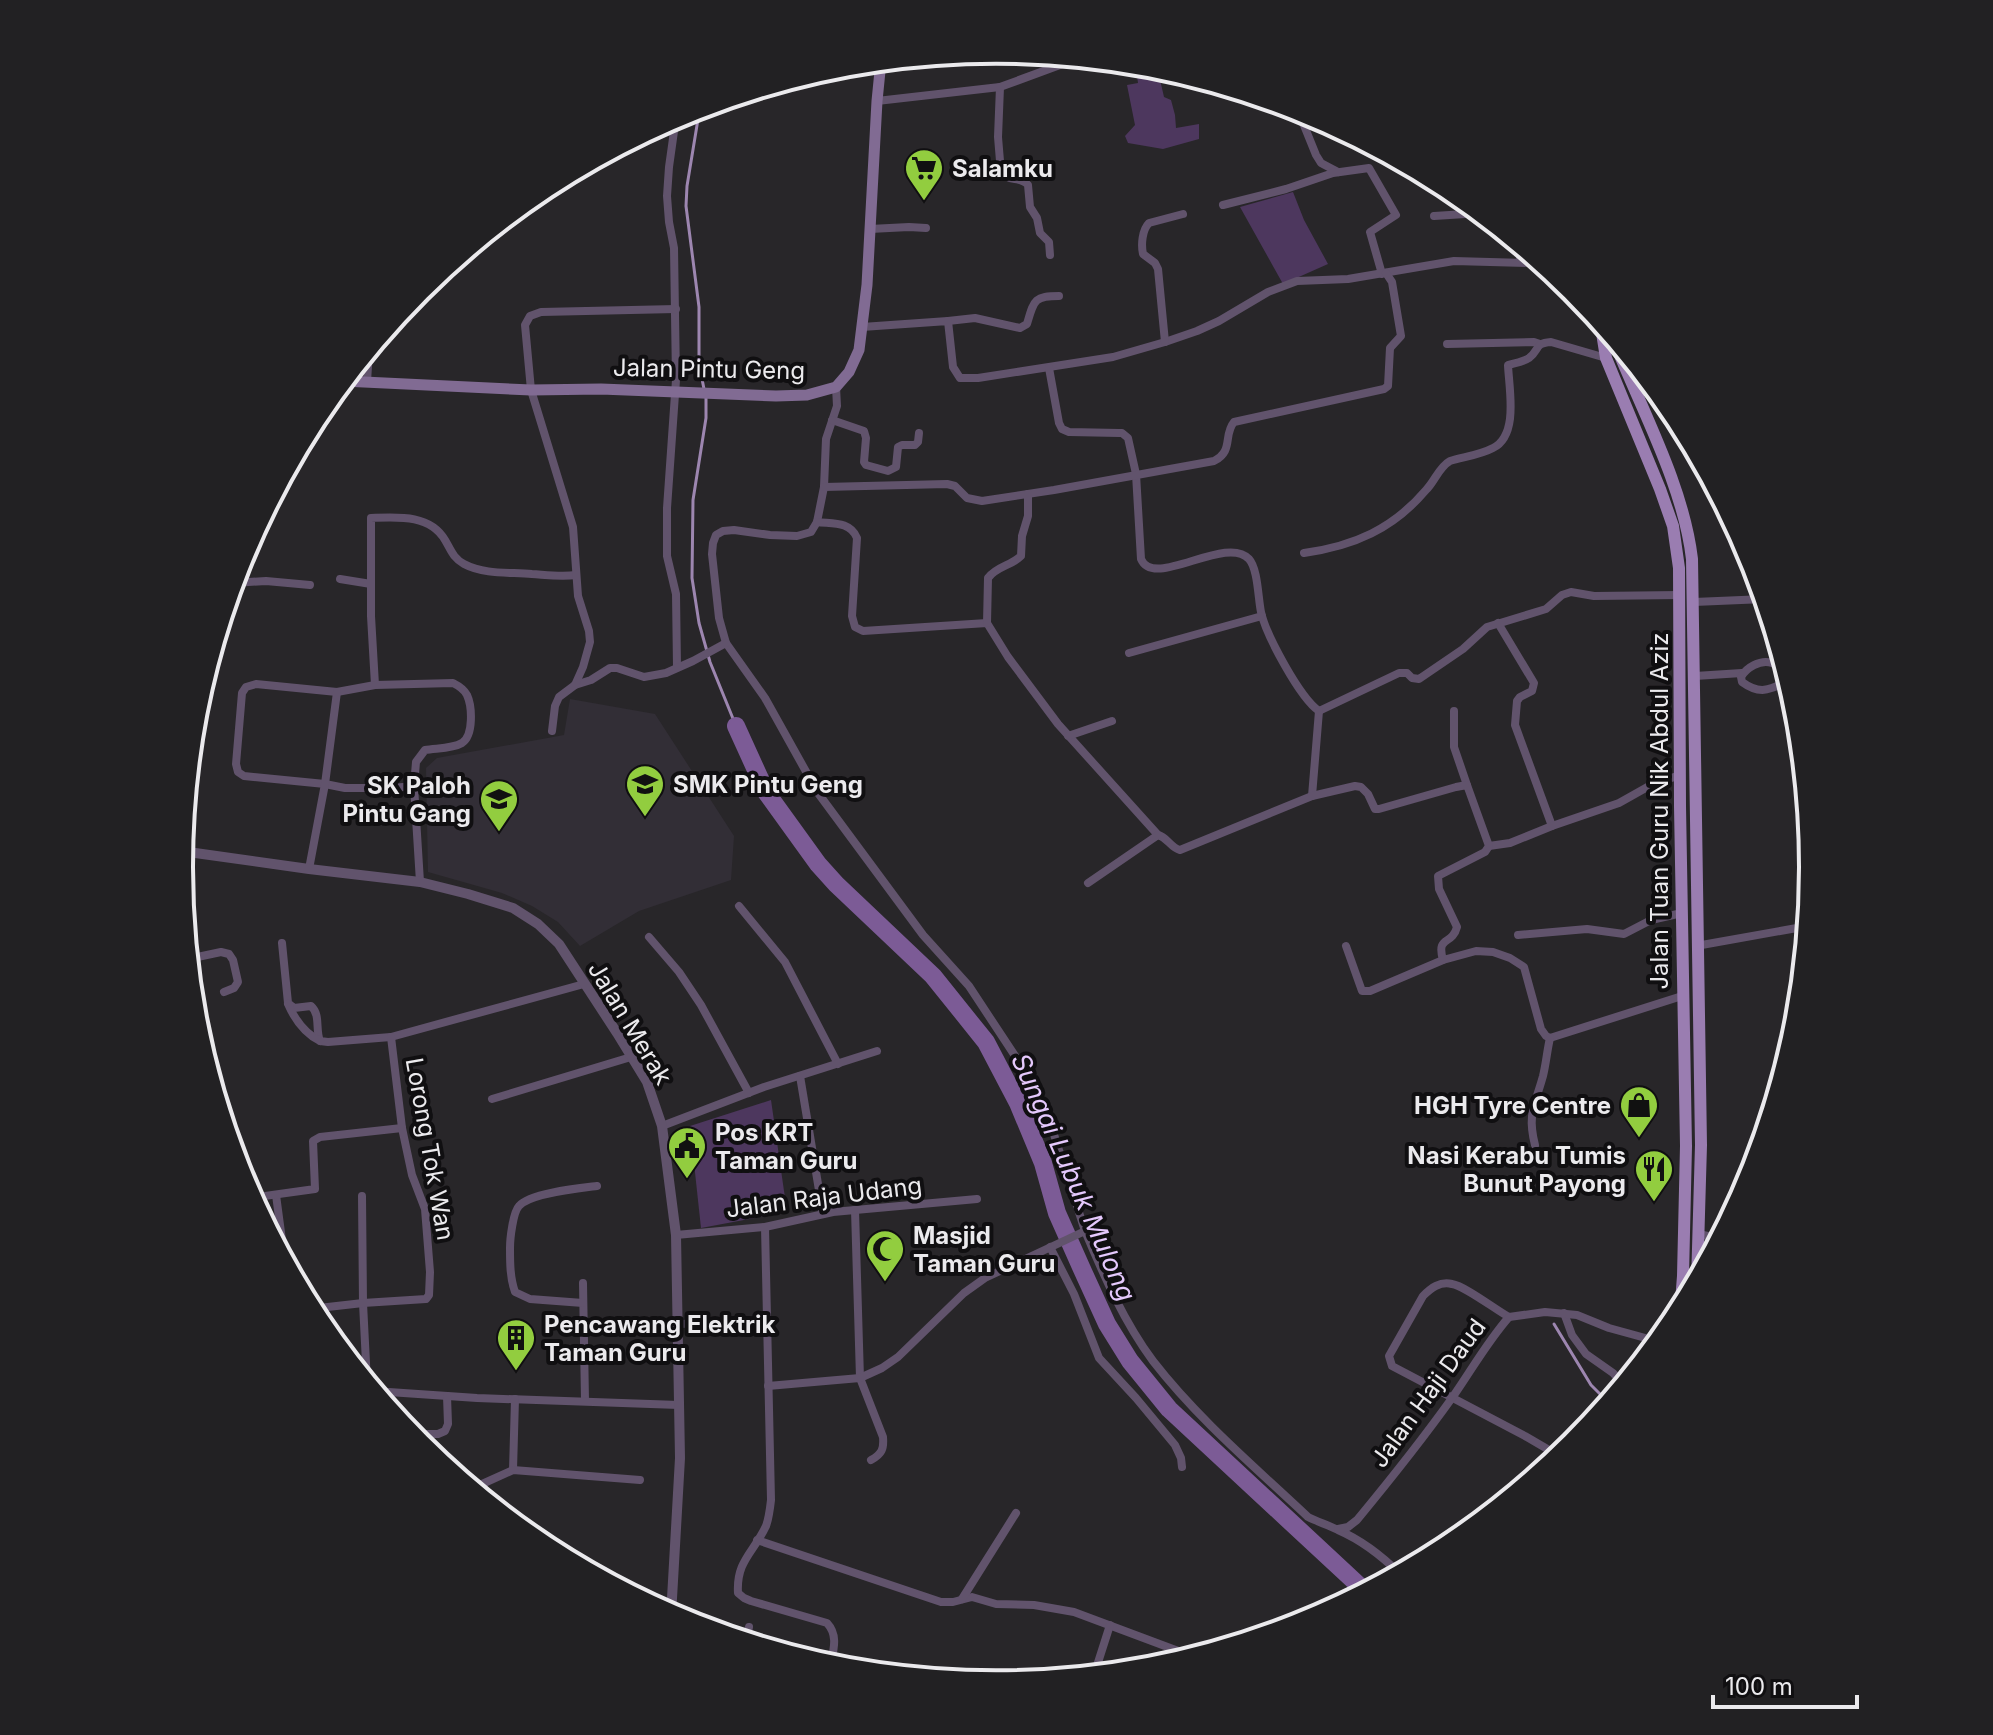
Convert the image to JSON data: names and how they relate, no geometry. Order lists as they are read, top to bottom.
{
  "streets": {
    "main road": ["Jalan Pintu Geng", "Jalan Tuan Guru Nik Abdul Aziz"],
    "street": [
      "Jalan Merak",
      "Lorong Tok Wan",
      "Jalan Raja Udang",
      "Jalan Haji Daud"
    ]
  },
  "crossings": [
    ["Jalan Merak", "Jalan Raja Udang"]
  ],
  "water": ["Sungai Lubuk Mulong"],
  "places": {
    "supermarket": ["Salamku"],
    "school or university": ["SMK Pintu Geng", "SK Paloh Pintu Gang"],
    "shop": ["HGH Tyre Centre"],
    "public building": ["Pos KRT Taman Guru"],
    "restaurant": ["Nasi Kerabu Tumis Bunut Payong"],
    "mosque": ["Masjid Taman Guru"],
    "building": ["Pencawang Elektrik Taman Guru"]
  },
  "scale_bar": "100 m"
}
